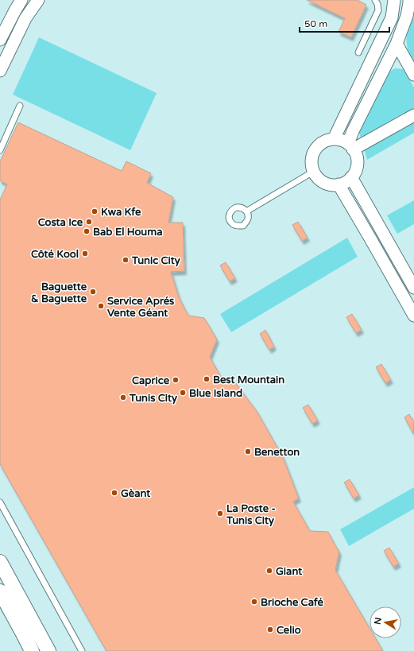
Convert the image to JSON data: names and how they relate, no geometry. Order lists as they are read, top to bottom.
{
  "places": [
    "Kwa Kfe",
    "Costa Ice",
    "Bab El Houma",
    "Côté Kool",
    "Tunic City",
    "Baguette & Baguette",
    "Service Aprés Vente Géant",
    "Best Mountain",
    "Caprice",
    "Blue Island",
    "Tunis City",
    "Benetton",
    "Gèant",
    "La Poste - Tunis City",
    "Giant",
    "Brioche Café",
    "Celio"
  ],
  "scale_bar": "50 m",
  "north": "left"
}
